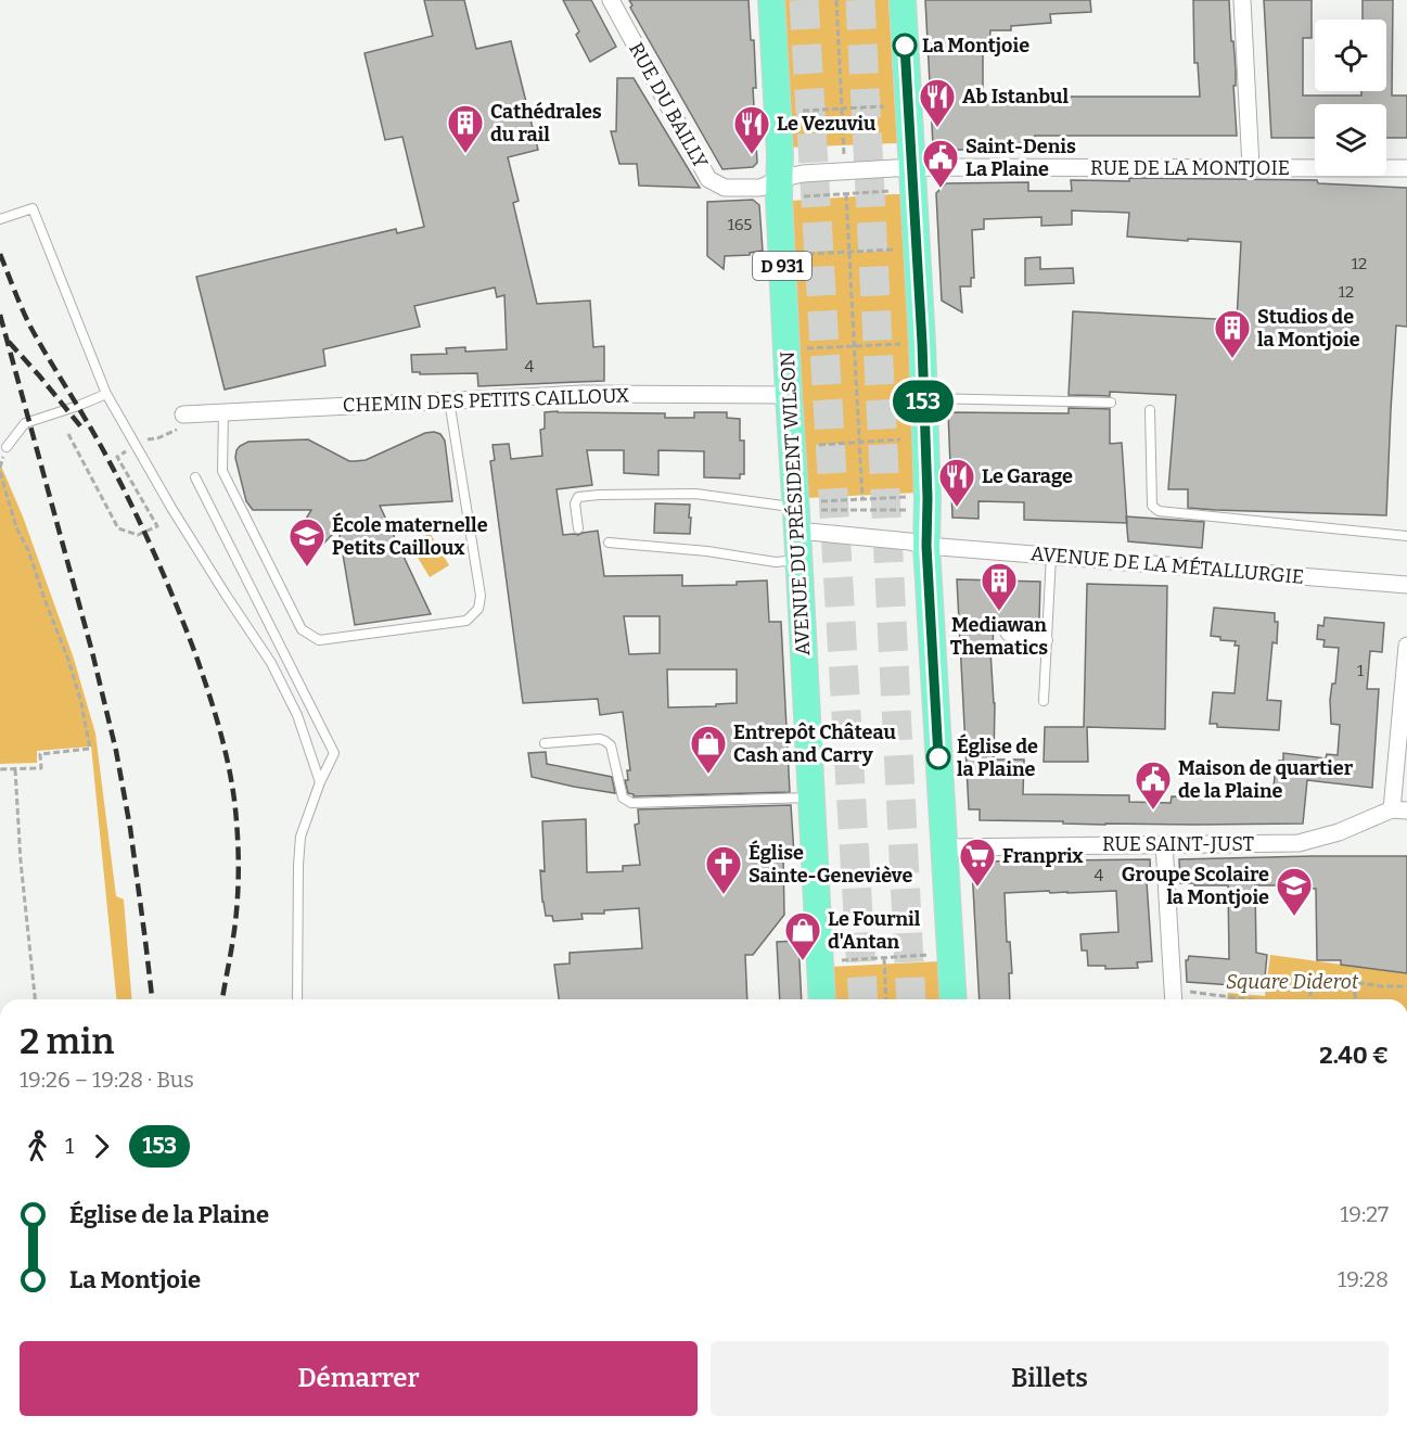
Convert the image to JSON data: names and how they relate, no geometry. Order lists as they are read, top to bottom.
{
  "streets": {
    "main road": ["D 931", "AVENUE DU PRÉSIDENT WILSON"],
    "street": [
      "RUE DU BAILLY",
      "RUE DE LA MONTJOIE",
      "CHEMIN DES PETITS CAILLOUX",
      "AVENUE DE LA MÉTALLURGIE",
      "RUE SAINT-JUST"
    ]
  },
  "crossings": [
    ["RUE DU BAILLY", "RUE DE LA MONTJOIE"],
    ["RUE DU BAILLY", "AVENUE DU PRÉSIDENT WILSON"],
    ["RUE DE LA MONTJOIE", "AVENUE DU PRÉSIDENT WILSON"],
    ["CHEMIN DES PETITS CAILLOUX", "AVENUE DU PRÉSIDENT WILSON"],
    ["AVENUE DU PRÉSIDENT WILSON", "AVENUE DE LA MÉTALLURGIE"]
  ],
  "parks": ["Square Diderot"],
  "places": {
    "other": ["La Montjoie", "Église de la Plaine"],
    "restaurant": ["Ab Istanbul", "Le Vezuviu", "Le Garage"],
    "building": ["Cathédrales du rail", "Studios de la Montjoie", "Mediawan Thematics"],
    "public building": ["Saint-Denis La Plaine", "Maison de quartier de la Plaine"],
    "school or university": ["École maternelle Petits Cailloux", "Groupe Scolaire la Montjoie"],
    "shop": ["Entrepôt Château Cash and Carry", "Le Fournil d'Antan"],
    "supermarket": ["Franprix"],
    "church": ["Église Sainte-Geneviève"]
  },
  "lines": ["bus line 153"],
  "house_numbers": [
    "165",
    "12",
    "12",
    "4",
    "1",
    "4"
  ],
  "page": {
    "on_map": "153",
    "heading": ["2 min", "19:26 – 19:28 · Bus", "2.40 €"],
    "legs": ["1", "153"],
    "list": [
      {
        "name": "Église de la Plaine",
        "value": "19:27"
      },
      {
        "name": "La Montjoie",
        "value": "19:28"
      }
    ],
    "buttons": ["Démarrer", "Billets"]
  }
}
